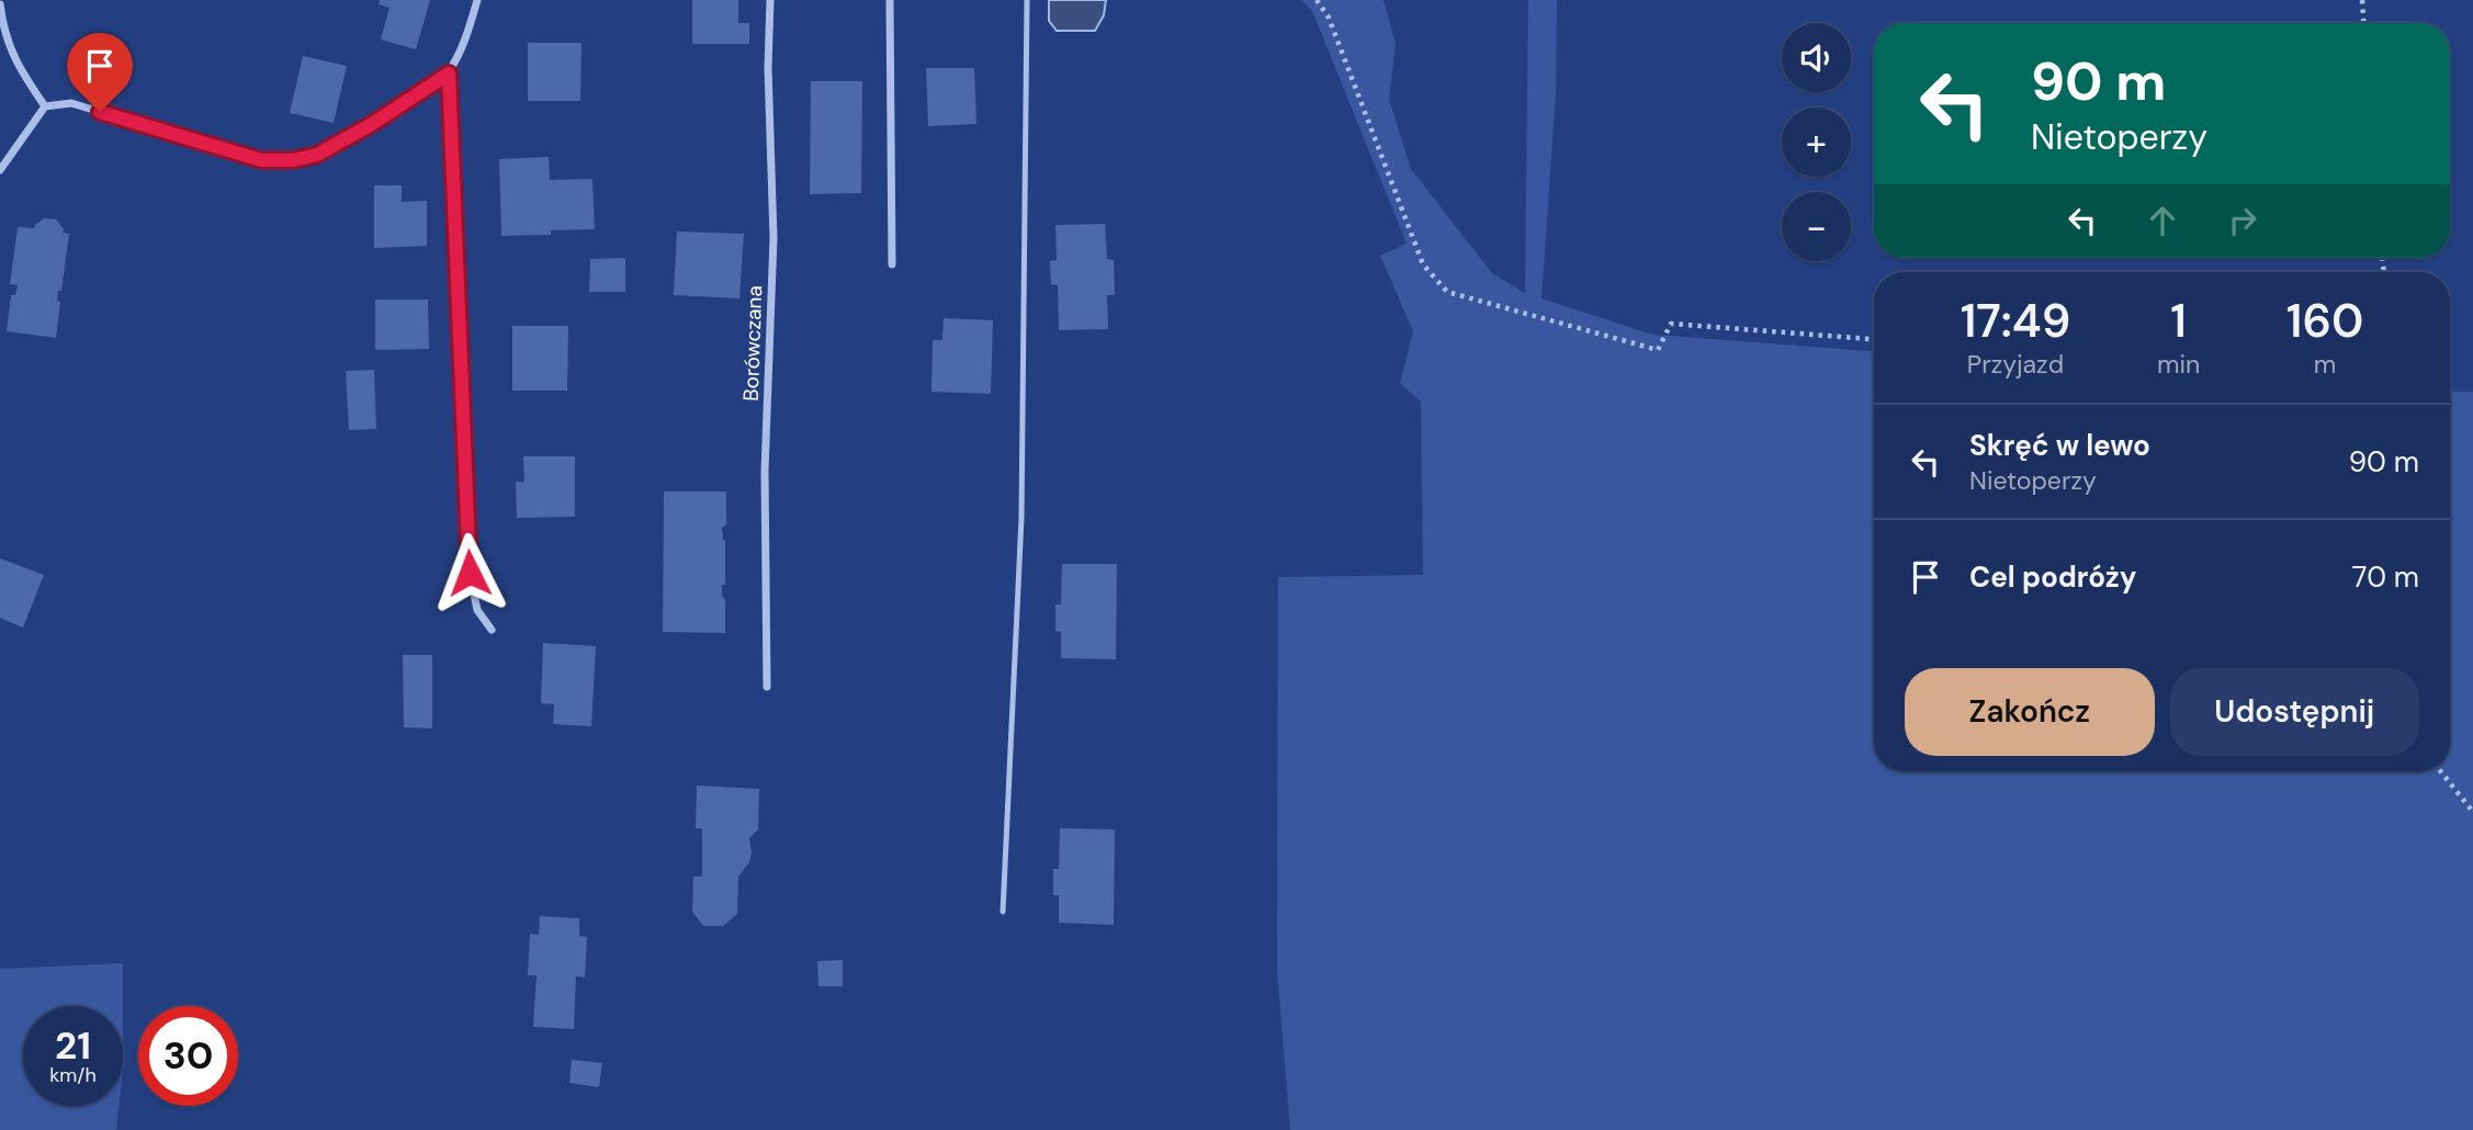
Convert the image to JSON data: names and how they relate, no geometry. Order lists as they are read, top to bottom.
{
  "streets": {
    "street": ["Borówczana"]
  },
  "page": {
    "map_buttons": ["+", "−"],
    "turn": ["90 m", "Nietoperzy"],
    "eta": [
      "17:49",
      "Przyjazd",
      "1",
      "min",
      "160",
      "m"
    ],
    "list": [
      {
        "name": "Skręć w lewo",
        "note": "Nietoperzy",
        "value": "90 m"
      },
      {
        "name": "Cel podróży",
        "value": "70 m"
      }
    ],
    "buttons": ["Zakończ", "Udostępnij"],
    "speed": "21 km/h",
    "limit": "30"
  }
}
